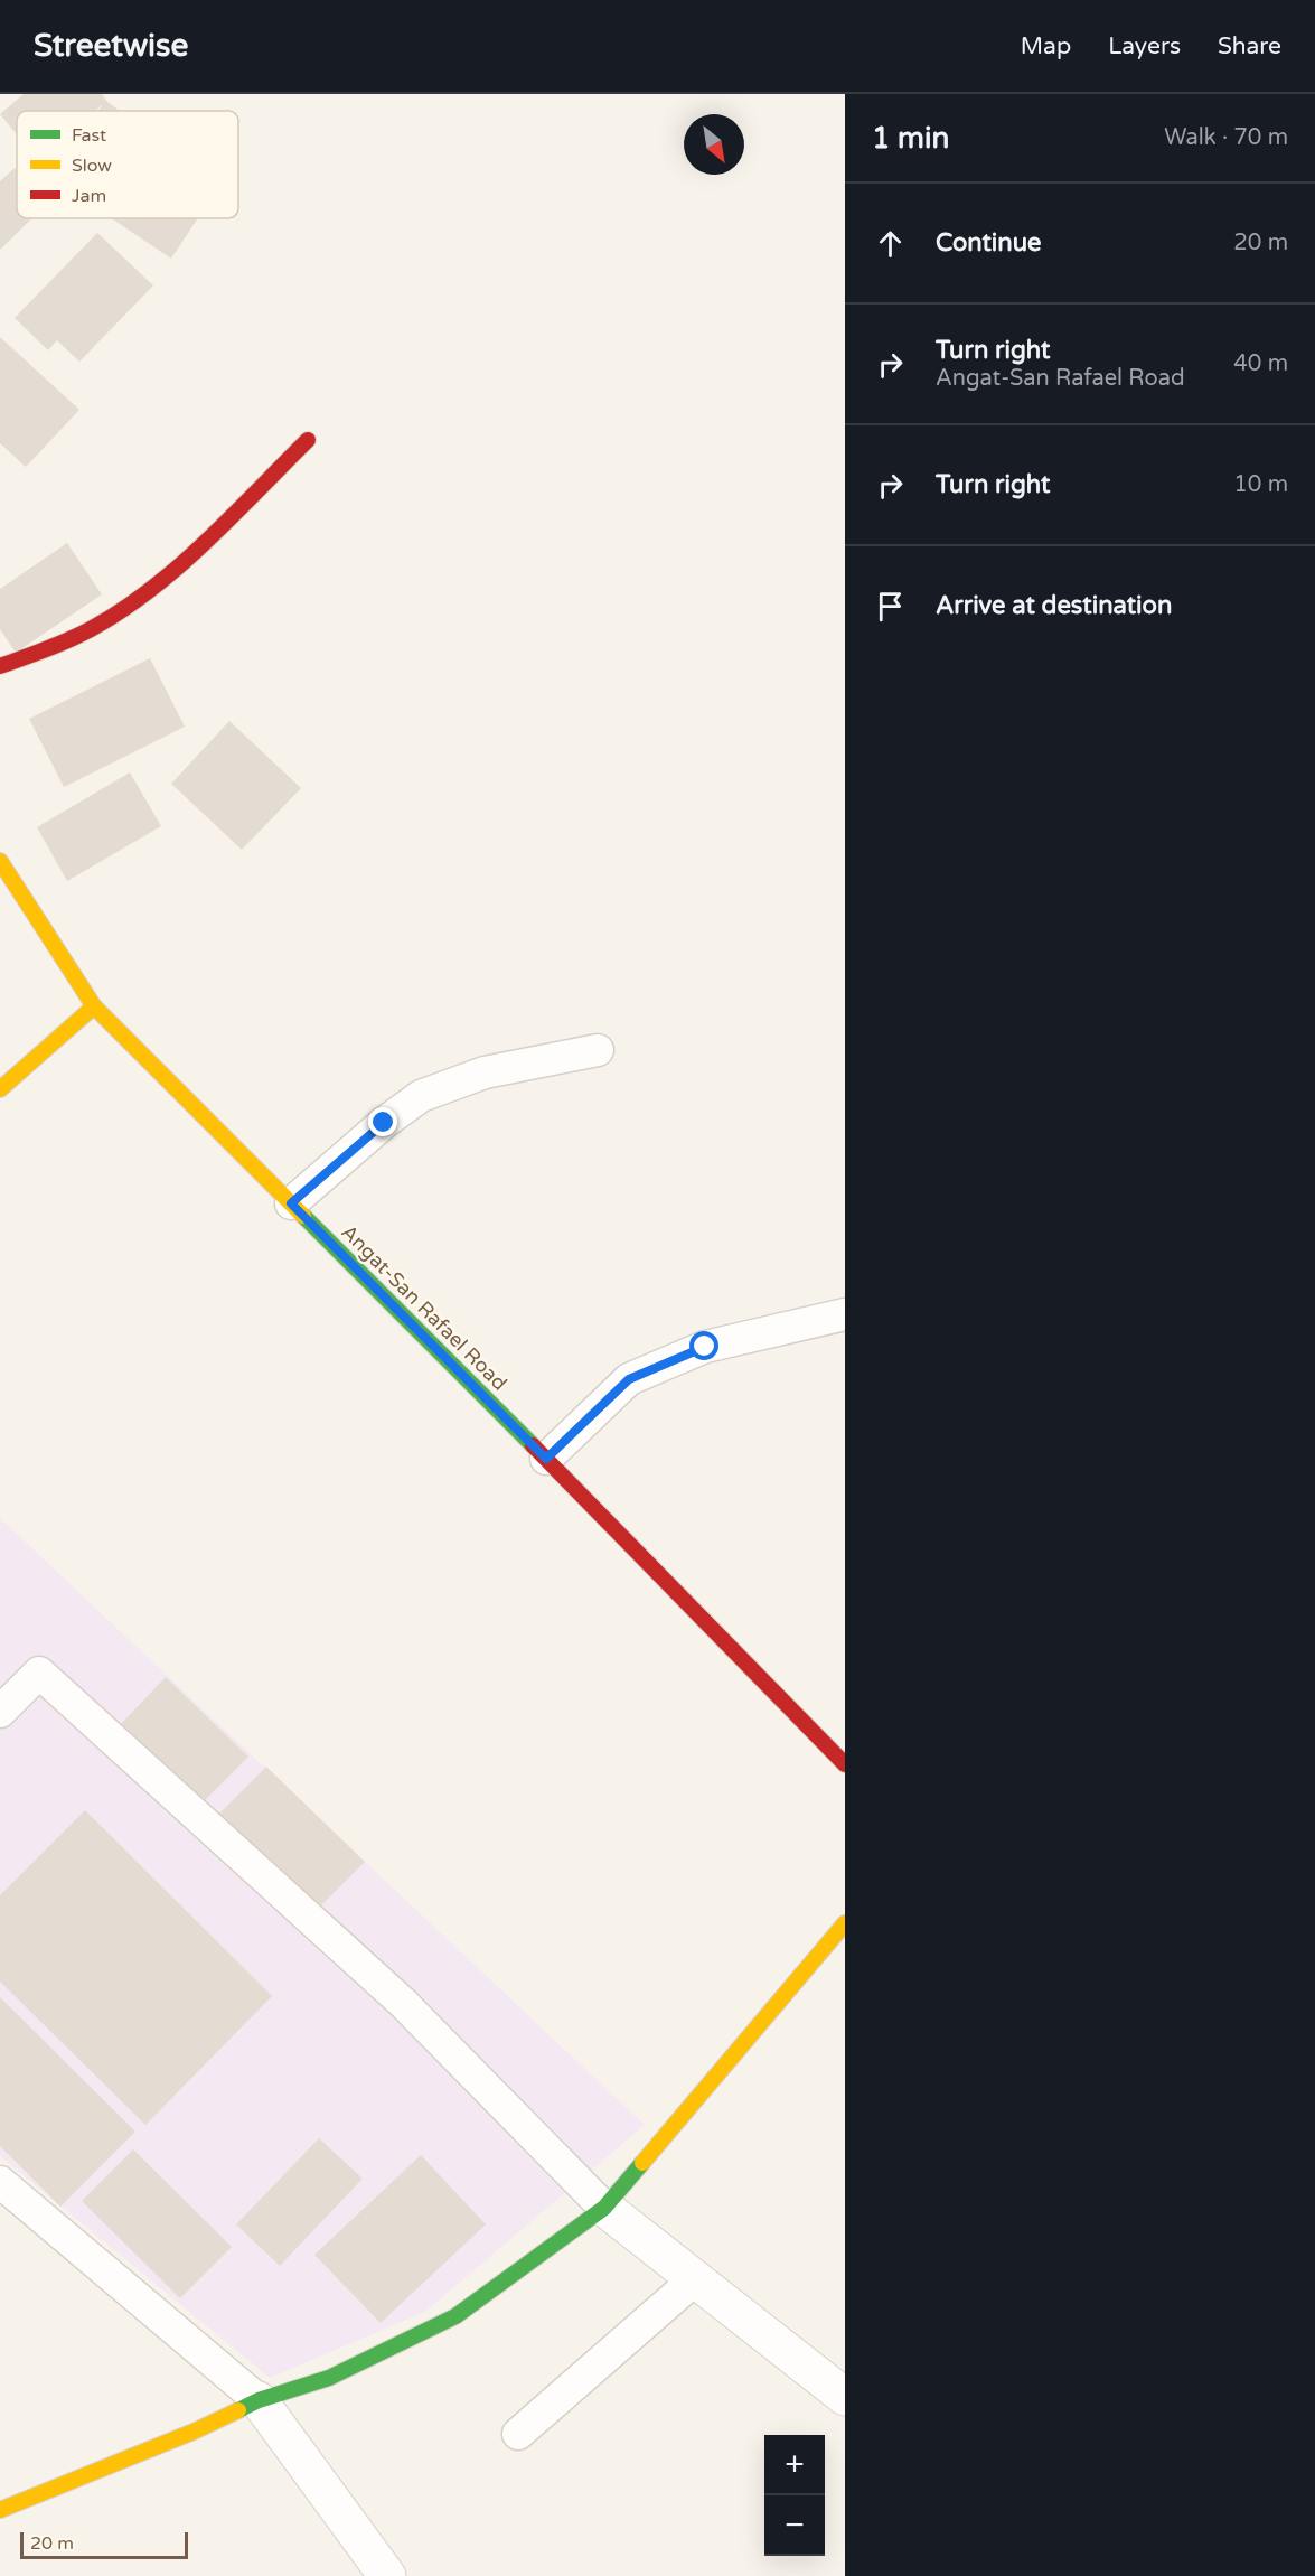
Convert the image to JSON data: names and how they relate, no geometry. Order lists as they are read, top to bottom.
{
  "streets": {
    "street": ["Angat-San Rafael Road"]
  },
  "legend": ["Fast", "Slow", "Jam"],
  "scale_bar": "20 m",
  "north": "bottom right",
  "page": {
    "header": "Streetwise",
    "nav": ["Map", "Layers", "Share"],
    "heading": ["1 min", "Walk · 70 m"],
    "list": [
      ["Continue", "20 m"],
      ["Turn right", "Angat-San Rafael Road", "40 m"],
      ["Turn right", "10 m"],
      "Arrive at destination"
    ],
    "map_buttons": ["+", "−"],
    "scale": "20 m"
  }
}
